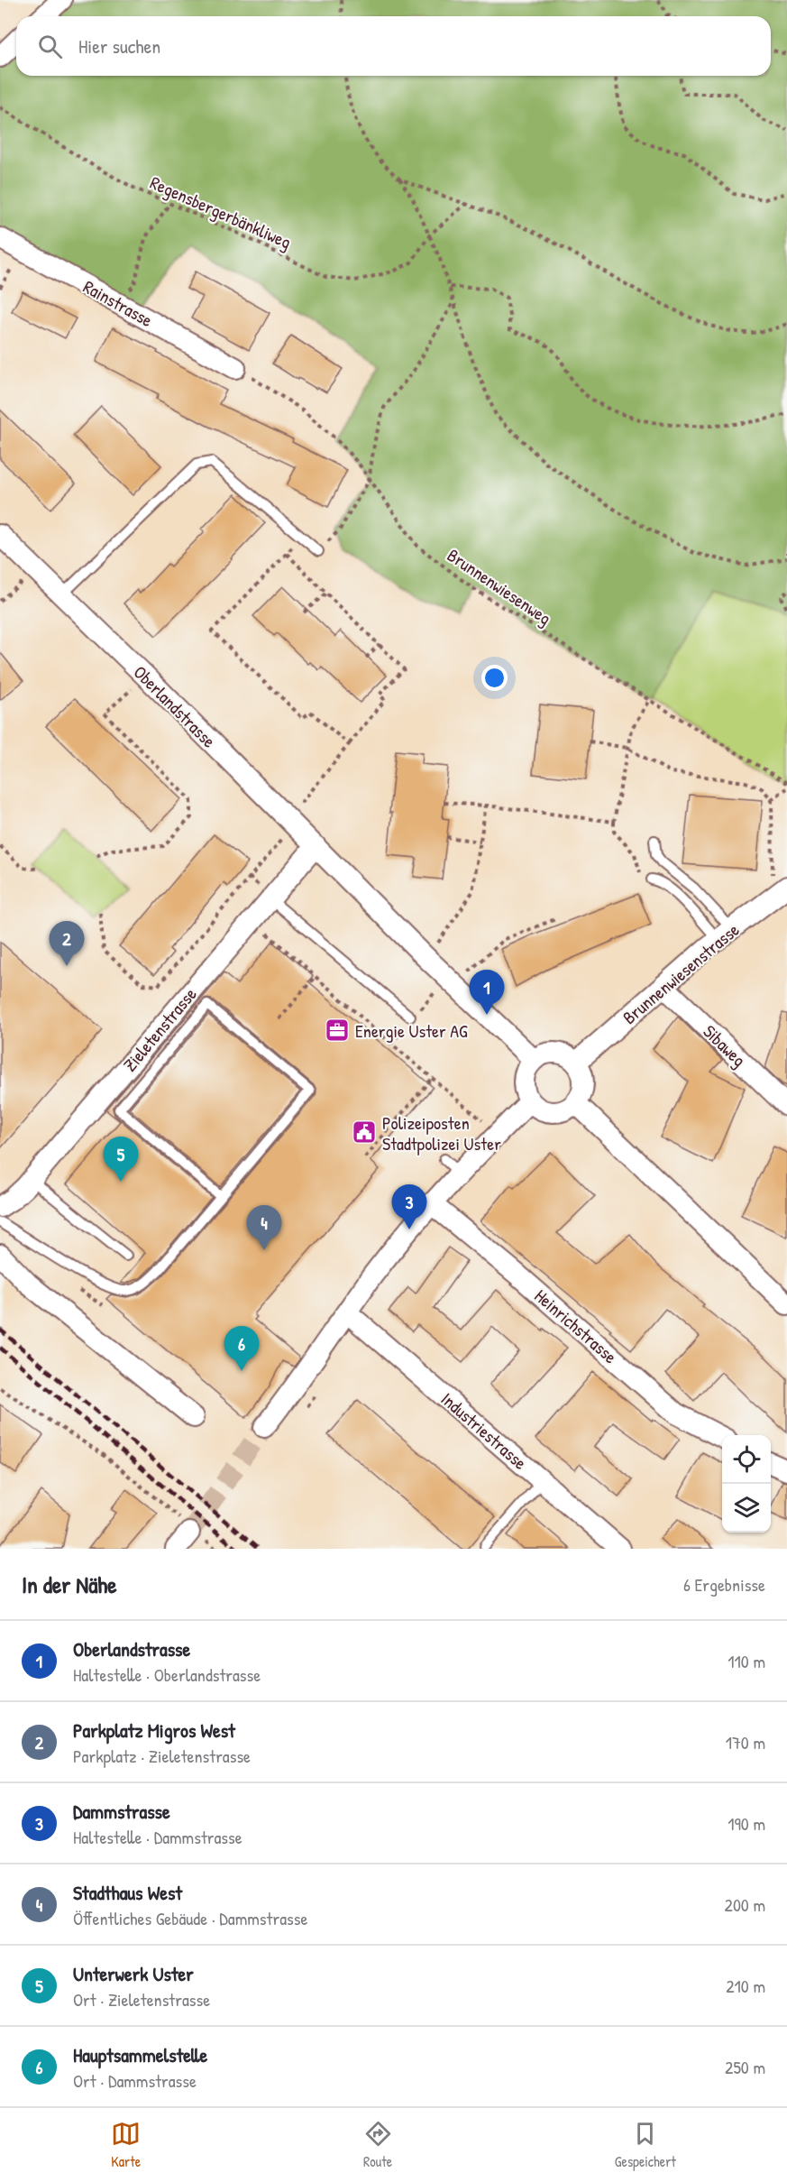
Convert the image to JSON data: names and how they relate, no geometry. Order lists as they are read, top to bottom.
{
  "streets": {
    "street": [
      "Rainstrasse",
      "Oberlandstrasse",
      "Brunnenwiesenstrasse",
      "Zieletenstrasse",
      "Sibaweg",
      "Heinrichstrasse",
      "Industriestrasse"
    ],
    "path": ["Regensbergerbänkliweg", "Brunnenwiesenweg"]
  },
  "crossings": [
    ["Rainstrasse", "Brunnenwiesenweg"],
    ["Oberlandstrasse", "Brunnenwiesenstrasse"],
    ["Oberlandstrasse", "Zieletenstrasse"],
    ["Brunnenwiesenstrasse", "Sibaweg"]
  ],
  "places": {
    "office": ["Energie Uster AG"],
    "public building": ["Polizeiposten Stadtpolizei Uster"]
  },
  "page": {
    "search": "Hier suchen",
    "pins": [
      "2",
      "1",
      "5",
      "3",
      "4",
      "6"
    ],
    "heading": ["In der Nähe", "6 Ergebnisse"],
    "list": [
      {
        "mark": "1",
        "name": "Oberlandstrasse",
        "note": "Haltestelle · Oberlandstrasse",
        "value": "110 m"
      },
      {
        "mark": "2",
        "name": "Parkplatz Migros West",
        "note": "Parkplatz · Zieletenstrasse",
        "value": "170 m"
      },
      {
        "mark": "3",
        "name": "Dammstrasse",
        "note": "Haltestelle · Dammstrasse",
        "value": "190 m"
      },
      {
        "mark": "4",
        "name": "Stadthaus West",
        "note": "Öffentliches Gebäude · Dammstrasse",
        "value": "200 m"
      },
      {
        "mark": "5",
        "name": "Unterwerk Uster",
        "note": "Ort · Zieletenstrasse",
        "value": "210 m"
      },
      {
        "mark": "6",
        "name": "Hauptsammelstelle",
        "note": "Ort · Dammstrasse",
        "value": "250 m"
      }
    ],
    "nav": ["Karte", "Route", "Gespeichert"]
  }
}
